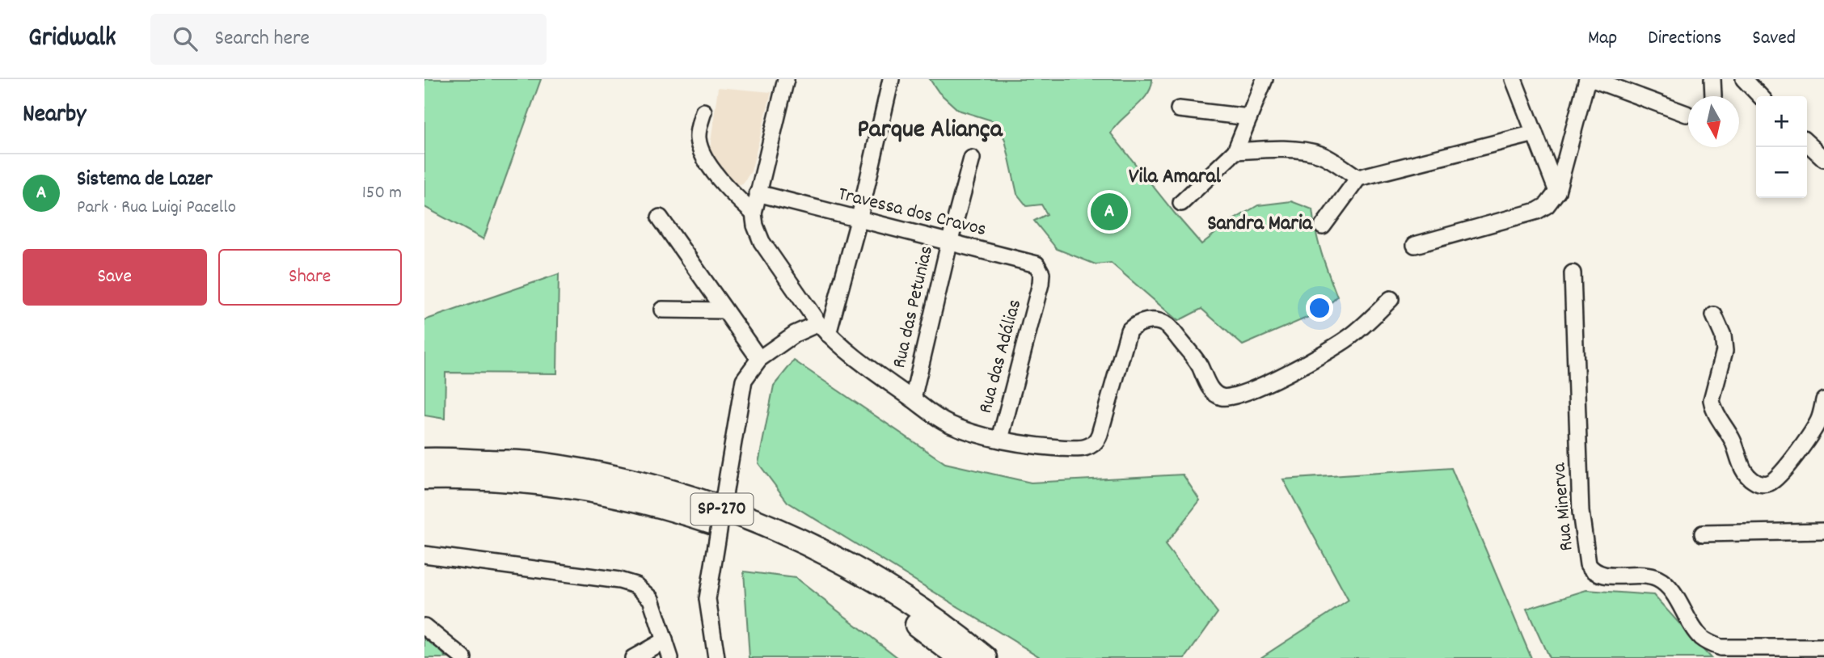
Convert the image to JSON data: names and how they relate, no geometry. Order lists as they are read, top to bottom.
{
  "streets": {
    "highway": ["SP-270"],
    "street": [
      "Travessa dos Cravos",
      "Rua das Petunias",
      "Rua das Adálias",
      "Rua Minerva"
    ]
  },
  "crossings": [
    ["Travessa dos Cravos", "Rua das Petunias"],
    ["Travessa dos Cravos", "Rua das Adálias"]
  ],
  "districts": ["Parque Aliança", "Vila Amaral", "Sandra Maria"],
  "north": "bottom",
  "page": {
    "header": "Gridwalk",
    "search": "Search here",
    "nav": ["Map", "Directions", "Saved"],
    "heading": "Nearby",
    "map_buttons": ["+", "−"],
    "list": [
      {
        "mark": "A",
        "name": "Sistema de Lazer",
        "note": "Park · Rua Luigi Pacello",
        "value": "150 m"
      }
    ],
    "pins": "A",
    "buttons": ["Save", "Share"]
  }
}
